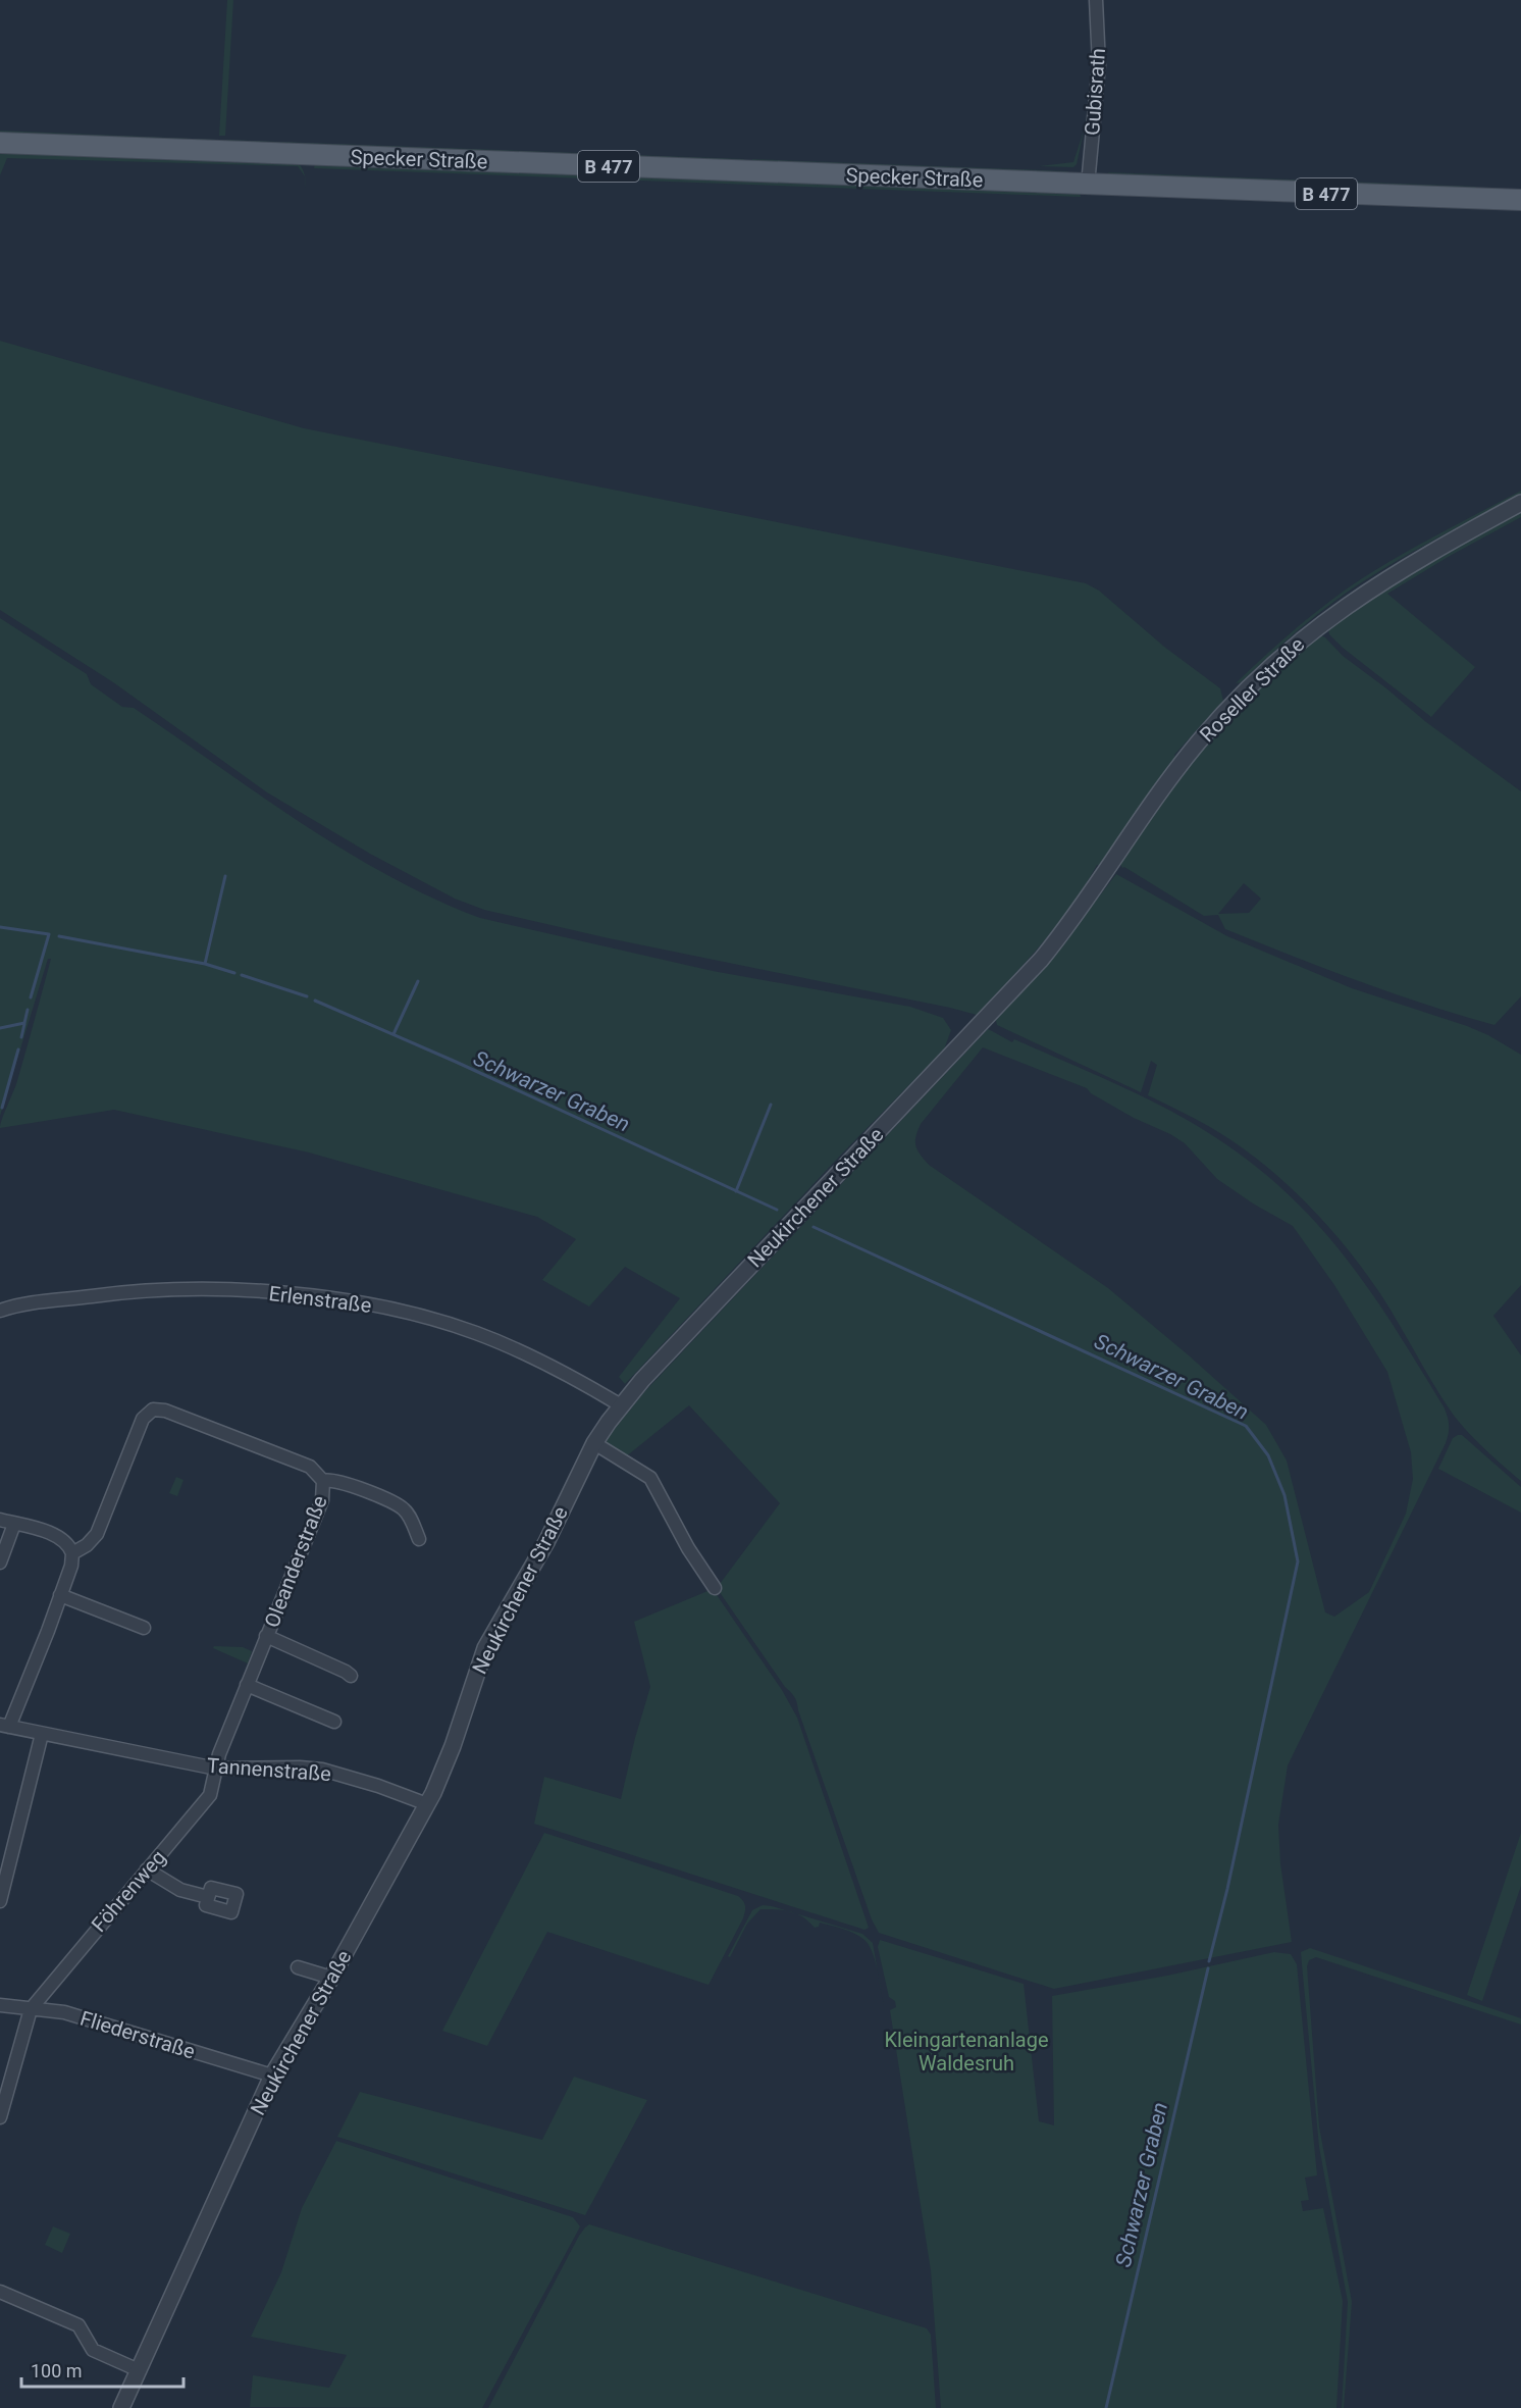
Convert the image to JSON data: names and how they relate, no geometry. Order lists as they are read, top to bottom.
{
  "streets": {
    "main road": ["Specker Straße", "B 477"],
    "street": [
      "Gubisrath",
      "Roseller Straße",
      "Neukirchener Straße",
      "Erlenstraße",
      "Oleanderstraße",
      "Tannenstraße",
      "Föhrenweg",
      "Fliederstraße"
    ]
  },
  "crossings": [
    ["Gubisrath", "Specker Straße"],
    ["Roseller Straße", "Neukirchener Straße"],
    ["Neukirchener Straße", "Erlenstraße"],
    ["Neukirchener Straße", "Tannenstraße"],
    ["Neukirchener Straße", "Fliederstraße"],
    ["Oleanderstraße", "Tannenstraße"],
    ["Oleanderstraße", "Föhrenweg"],
    ["Tannenstraße", "Föhrenweg"],
    ["Föhrenweg", "Fliederstraße"]
  ],
  "water": ["Schwarzer Graben"],
  "parks": ["Kleingartenanlage Waldesruh"],
  "scale_bar": "100 m"
}
